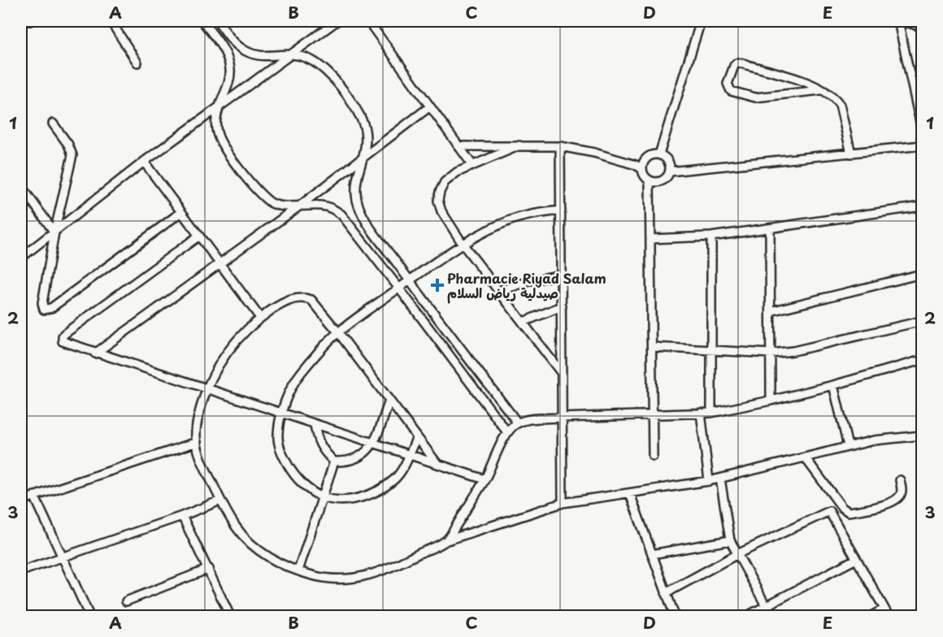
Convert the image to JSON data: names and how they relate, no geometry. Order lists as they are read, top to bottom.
{
  "places": {
    "health": ["Pharmacie Riyad Salam صيدلية رياض السلام"]
  },
  "grid": {
    "columns": [
      "A",
      "B",
      "C",
      "D",
      "E"
    ],
    "rows": ["1", "2", "3"]
  }
}
